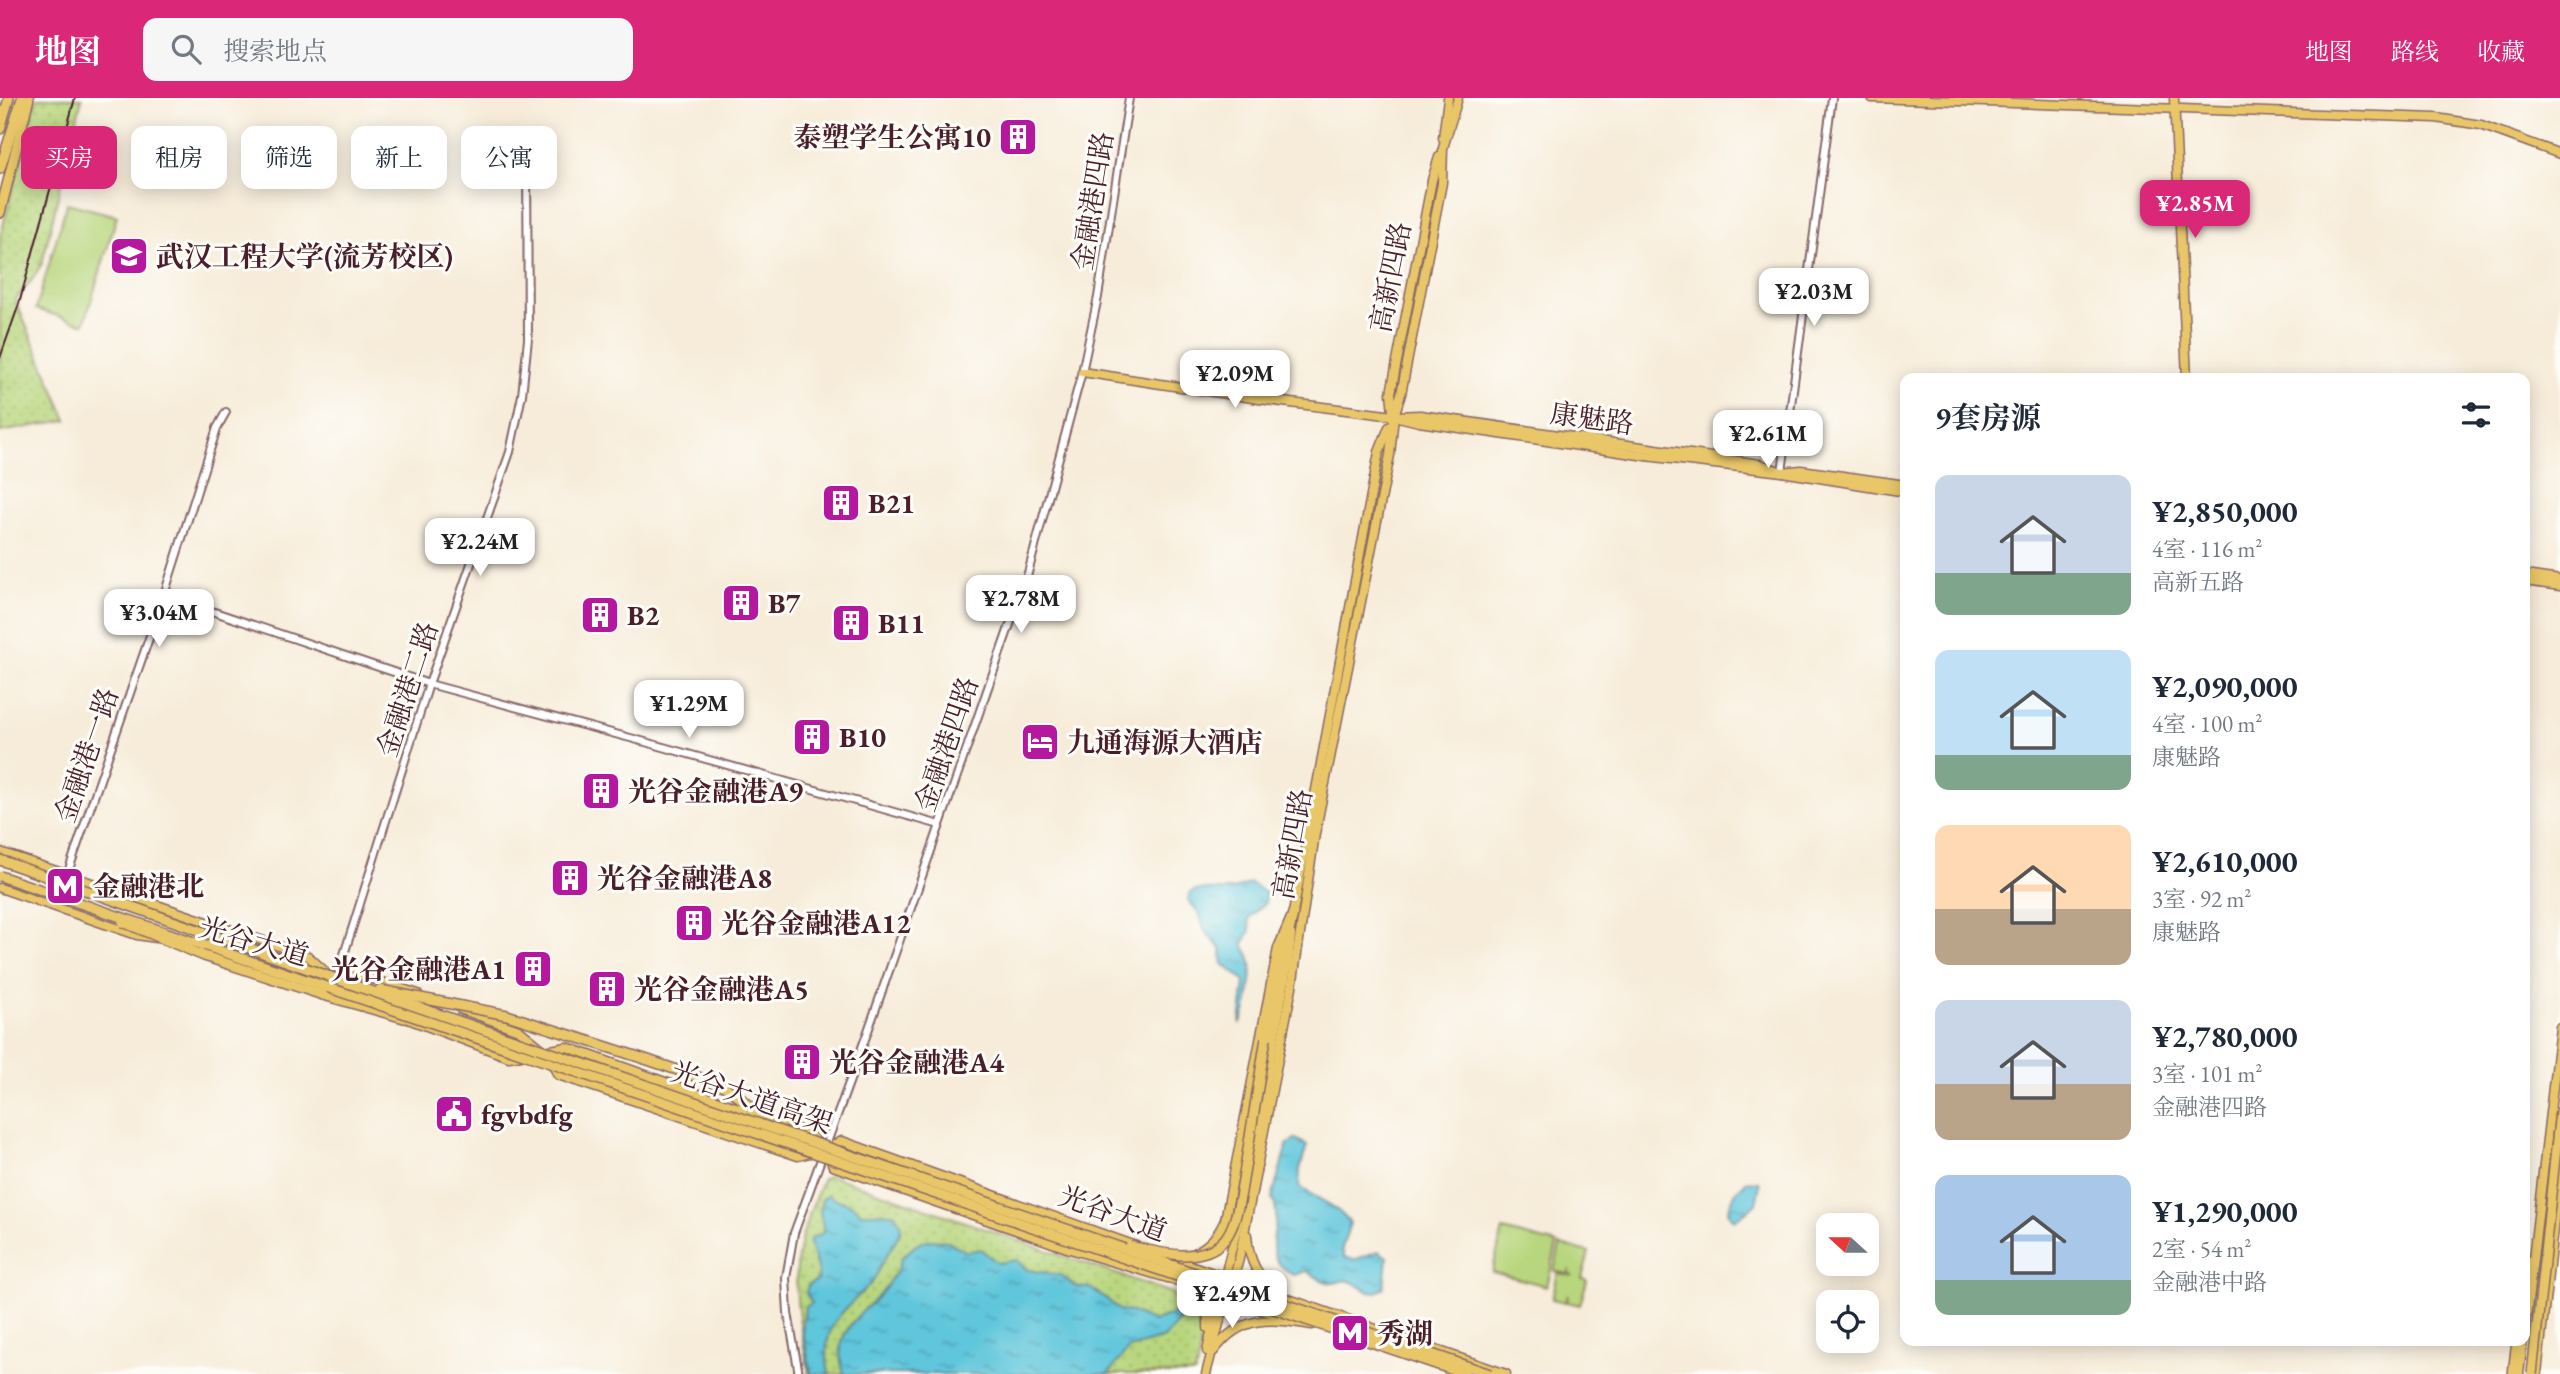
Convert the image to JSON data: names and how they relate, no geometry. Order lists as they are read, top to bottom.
{
  "streets": {
    "highway": ["光谷大道高架"],
    "main road": ["高新四路", "康魅路", "光谷大道"],
    "street": ["金融港四路", "金融港二路", "金融港一路"]
  },
  "crossings": [
    ["金融港四路", "康魅路"],
    ["金融港四路", "光谷大道"],
    ["高新四路", "康魅路"],
    ["高新四路", "光谷大道"],
    ["金融港二路", "光谷大道"],
    ["金融港一路", "光谷大道"]
  ],
  "places": {
    "building": [
      "泰塑学生公寓10",
      "B21",
      "B7",
      "B2",
      "B11",
      "B10",
      "光谷金融港A9",
      "光谷金融港A8",
      "光谷金融港A12",
      "光谷金融港A1",
      "光谷金融港A5",
      "光谷金融港A4"
    ],
    "school or university": ["武汉工程大学(流芳校区)"],
    "hotel": ["九通海源大酒店"],
    "metro station": ["金融港北", "秀湖"],
    "public building": ["fgvbdfg"]
  },
  "north": "left",
  "page": {
    "header": "地图",
    "search": "搜索地点",
    "nav": ["地图", "路线", "收藏"],
    "chip": [
      "买房",
      "租房",
      "筛选",
      "新上",
      "公寓"
    ],
    "price": [
      "¥2.85M",
      "¥2.03M",
      "¥2.09M",
      "¥2.61M",
      "¥2.24M",
      "¥2.78M",
      "¥3.04M",
      "¥1.29M",
      "¥2.49M"
    ],
    "heading": "9套房源",
    "list": [
      {
        "name": "¥2,850,000",
        "note": "4室 · 116 m² · 高新五路"
      },
      {
        "name": "¥2,090,000",
        "note": "4室 · 100 m² · 康魅路"
      },
      {
        "name": "¥2,610,000",
        "note": "3室 · 92 m² · 康魅路"
      },
      {
        "name": "¥2,780,000",
        "note": "3室 · 101 m² · 金融港四路"
      },
      {
        "name": "¥1,290,000",
        "note": "2室 · 54 m² · 金融港中路"
      }
    ]
  }
}
